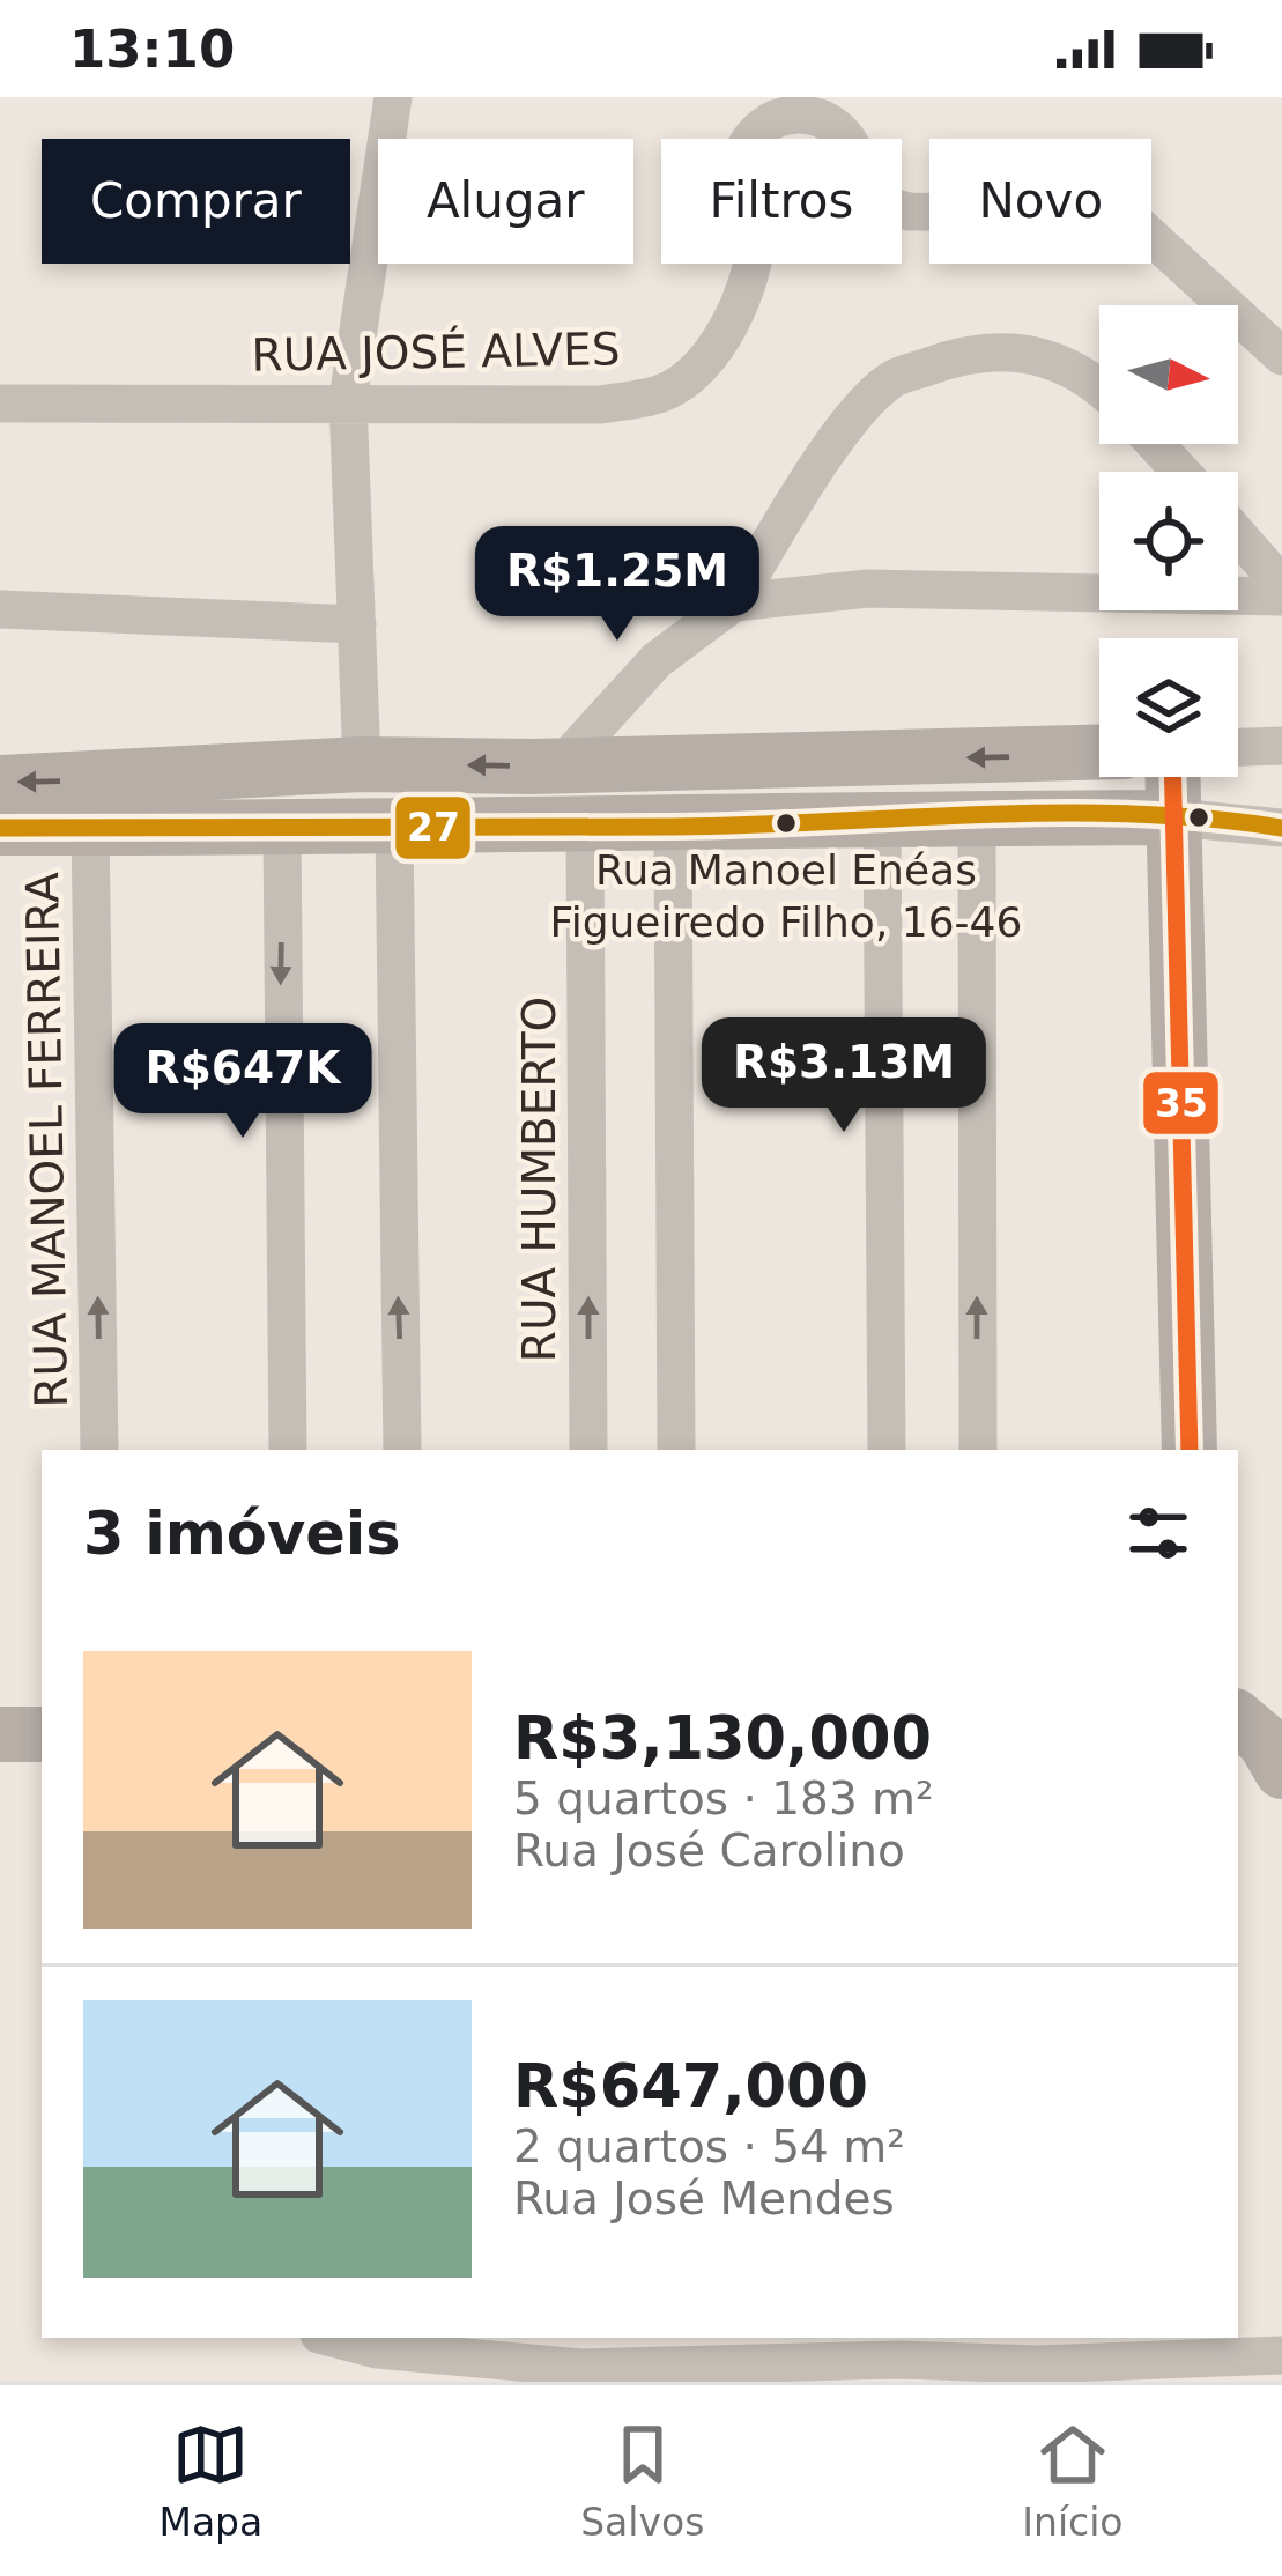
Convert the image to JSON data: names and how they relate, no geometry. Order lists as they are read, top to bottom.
{
  "streets": {
    "street": ["RUA JOSÉ ALVES", "RUA MANOEL FERREIRA", "RUA HUMBERTO"]
  },
  "places": ["Rua Manoel Enéas Figueiredo Filho, 16-46"],
  "lines": ["transit line 35", "transit line 27"],
  "north": "right",
  "page": {
    "status": "13:10",
    "chip": [
      "Comprar",
      "Alugar",
      "Filtros",
      "Novo"
    ],
    "price": ["R$1.25M", "R$3.13M", "R$647K"],
    "heading": "3 imóveis",
    "list": [
      {
        "name": "R$3,130,000",
        "note": "5 quartos · 183 m² · Rua José Carolino"
      },
      {
        "name": "R$647,000",
        "note": "2 quartos · 54 m² · Rua José Mendes"
      }
    ],
    "tabs": ["Mapa", "Salvos", "Início"]
  }
}
